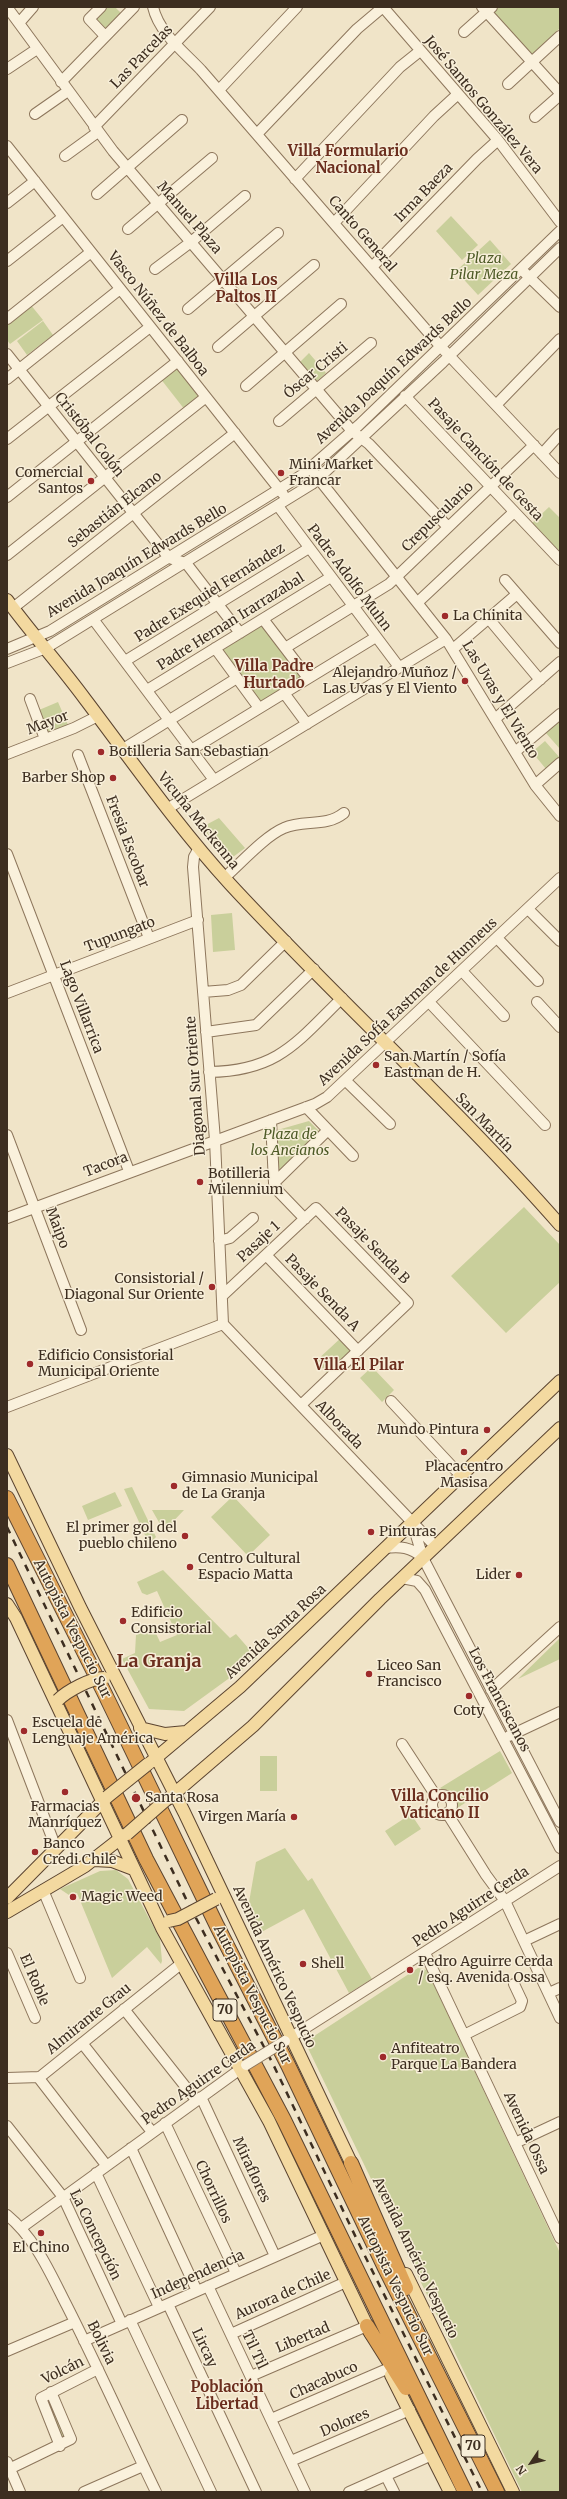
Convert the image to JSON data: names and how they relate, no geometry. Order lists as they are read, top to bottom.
{
  "streets": {
    "highway": ["Autopista Vespucio Sur", "70"],
    "main road": [
      "Vicuña Mackenna",
      "San Martín",
      "Avenida Santa Rosa",
      "Avenida Américo Vespucio"
    ],
    "street": [
      "Las Parcelas",
      "José Santos González Vera",
      "Irma Baeza",
      "Manuel Plaza",
      "Canto General",
      "Vasco Núñez de Balboa",
      "Óscar Cristi",
      "Avenida Joaquín Edwards Bello",
      "Cristóbal Colón",
      "Pasaje Canción de Gesta",
      "Sebastián Elcano",
      "Crepusculario",
      "Padre Adolfo Muhn",
      "Padre Exequiel Fernández",
      "Padre Hernan Irarrazabal",
      "Las Uvas y El Viento",
      "Mayor",
      "Fresia Escobar",
      "Tupungato",
      "Avenida Sofía Eastman de Hunneus",
      "Lago Villarrica",
      "Diagonal Sur Oriente",
      "Tacora",
      "Maipo",
      "Pasaje 1",
      "Pasaje Senda B",
      "Pasaje Senda A",
      "Alborada",
      "Los Franciscanos",
      "Pedro Aguirre Cerda",
      "El Roble",
      "Almirante Grau",
      "Avenida Ossa",
      "Miraflores",
      "Chorrillos",
      "La Concepción",
      "Independencia",
      "Aurora de Chile",
      "Libertad",
      "Bolivia",
      "Lircay",
      "Til Til",
      "Volcán",
      "Chacabuco",
      "Dolores"
    ]
  },
  "crossings": [
    ["Las Parcelas", "Manuel Plaza"],
    ["Las Parcelas", "Canto General"],
    ["José Santos González Vera", "Irma Baeza"],
    ["Irma Baeza", "Canto General"],
    ["Manuel Plaza", "Óscar Cristi"],
    ["Manuel Plaza", "Avenida Joaquín Edwards Bello"],
    ["Manuel Plaza", "Crepusculario"],
    ["Canto General", "Avenida Joaquín Edwards Bello"],
    ["Canto General", "Crepusculario"],
    ["Vasco Núñez de Balboa", "Avenida Joaquín Edwards Bello"],
    ["Vasco Núñez de Balboa", "Sebastián Elcano"],
    ["Avenida Joaquín Edwards Bello", "Cristóbal Colón"],
    ["Avenida Joaquín Edwards Bello", "Pasaje Canción de Gesta"],
    ["Avenida Joaquín Edwards Bello", "Padre Adolfo Muhn"],
    ["Avenida Joaquín Edwards Bello", "Las Uvas y El Viento"],
    ["Avenida Joaquín Edwards Bello", "Vicuña Mackenna"],
    ["Cristóbal Colón", "Sebastián Elcano"],
    ["Pasaje Canción de Gesta", "Crepusculario"],
    ["Sebastián Elcano", "Vicuña Mackenna"],
    ["Crepusculario", "Padre Adolfo Muhn"],
    ["Crepusculario", "Las Uvas y El Viento"],
    ["Padre Adolfo Muhn", "Padre Exequiel Fernández"],
    ["Padre Adolfo Muhn", "Padre Hernan Irarrazabal"],
    ["Mayor", "Vicuña Mackenna"],
    ["Vicuña Mackenna", "Avenida Sofía Eastman de Hunneus"],
    ["Vicuña Mackenna", "Diagonal Sur Oriente"],
    ["Vicuña Mackenna", "San Martín"],
    ["Fresia Escobar", "Tupungato"],
    ["Tupungato", "Lago Villarrica"],
    ["Tupungato", "Diagonal Sur Oriente"],
    ["Avenida Sofía Eastman de Hunneus", "Diagonal Sur Oriente"],
    ["Avenida Sofía Eastman de Hunneus", "San Martín"],
    ["Avenida Sofía Eastman de Hunneus", "Tacora"],
    ["Lago Villarrica", "Tacora"],
    ["Diagonal Sur Oriente", "Tacora"],
    ["Diagonal Sur Oriente", "Pasaje 1"],
    ["Diagonal Sur Oriente", "Alborada"],
    ["Tacora", "Maipo"],
    ["Pasaje 1", "Pasaje Senda B"],
    ["Pasaje 1", "Pasaje Senda A"],
    ["Pasaje Senda B", "Pasaje Senda A"],
    ["Alborada", "Avenida Santa Rosa"],
    ["Alborada", "Los Franciscanos"],
    ["Avenida Santa Rosa", "Los Franciscanos"],
    ["Avenida Santa Rosa", "Avenida Américo Vespucio"],
    ["Pedro Aguirre Cerda", "Avenida Américo Vespucio"],
    ["Pedro Aguirre Cerda", "Avenida Ossa"],
    ["Pedro Aguirre Cerda", "Miraflores"],
    ["Pedro Aguirre Cerda", "Chorrillos"],
    ["Pedro Aguirre Cerda", "La Concepción"],
    ["Pedro Aguirre Cerda", "Bolivia"],
    ["Pedro Aguirre Cerda", "Lircay"],
    ["Almirante Grau", "Miraflores"],
    ["Miraflores", "Independencia"],
    ["Chorrillos", "Independencia"],
    ["La Concepción", "Independencia"],
    ["Independencia", "Bolivia"],
    ["Independencia", "Lircay"],
    ["Independencia", "Til Til"],
    ["Aurora de Chile", "Til Til"],
    ["Libertad", "Til Til"],
    ["Bolivia", "Volcán"],
    ["Til Til", "Chacabuco"],
    ["Til Til", "Dolores"]
  ],
  "districts": [
    "Villa Formulario Nacional",
    "Villa Los Paltos II",
    "Villa Padre Hurtado",
    "Villa El Pilar",
    "La Granja",
    "Villa Concilio Vaticano II",
    "Población Libertad"
  ],
  "parks": ["Plaza Pilar Meza", "Plaza de los Ancianos"],
  "places": [
    "Mini Market Francar",
    "Comercial Santos",
    "La Chinita",
    "Alejandro Muñoz / Las Uvas y El Viento",
    "Botilleria San Sebastian",
    "Barber Shop",
    "San Martín / Sofía Eastman de H.",
    "Botilleria Milennium",
    "Consistorial / Diagonal Sur Oriente",
    "Edificio Consistorial Municipal Oriente",
    "Mundo Pintura",
    "Placacentro Masisa",
    "Gimnasio Municipal de La Granja",
    "Pinturas",
    "El primer gol del pueblo chileno",
    "Centro Cultural Espacio Matta",
    "Lider",
    "Edificio Consistorial",
    "Liceo San Francisco",
    "Coty",
    "Escuela de Lenguaje América",
    "Farmacias Manríquez",
    "Santa Rosa",
    "Virgen María",
    "Banco Credi Chile",
    "Magic Weed",
    "Shell",
    "Pedro Aguirre Cerda / esq. Avenida Ossa",
    "Anfiteatro Parque La Bandera",
    "El Chino"
  ],
  "north": "bottom left"
}
